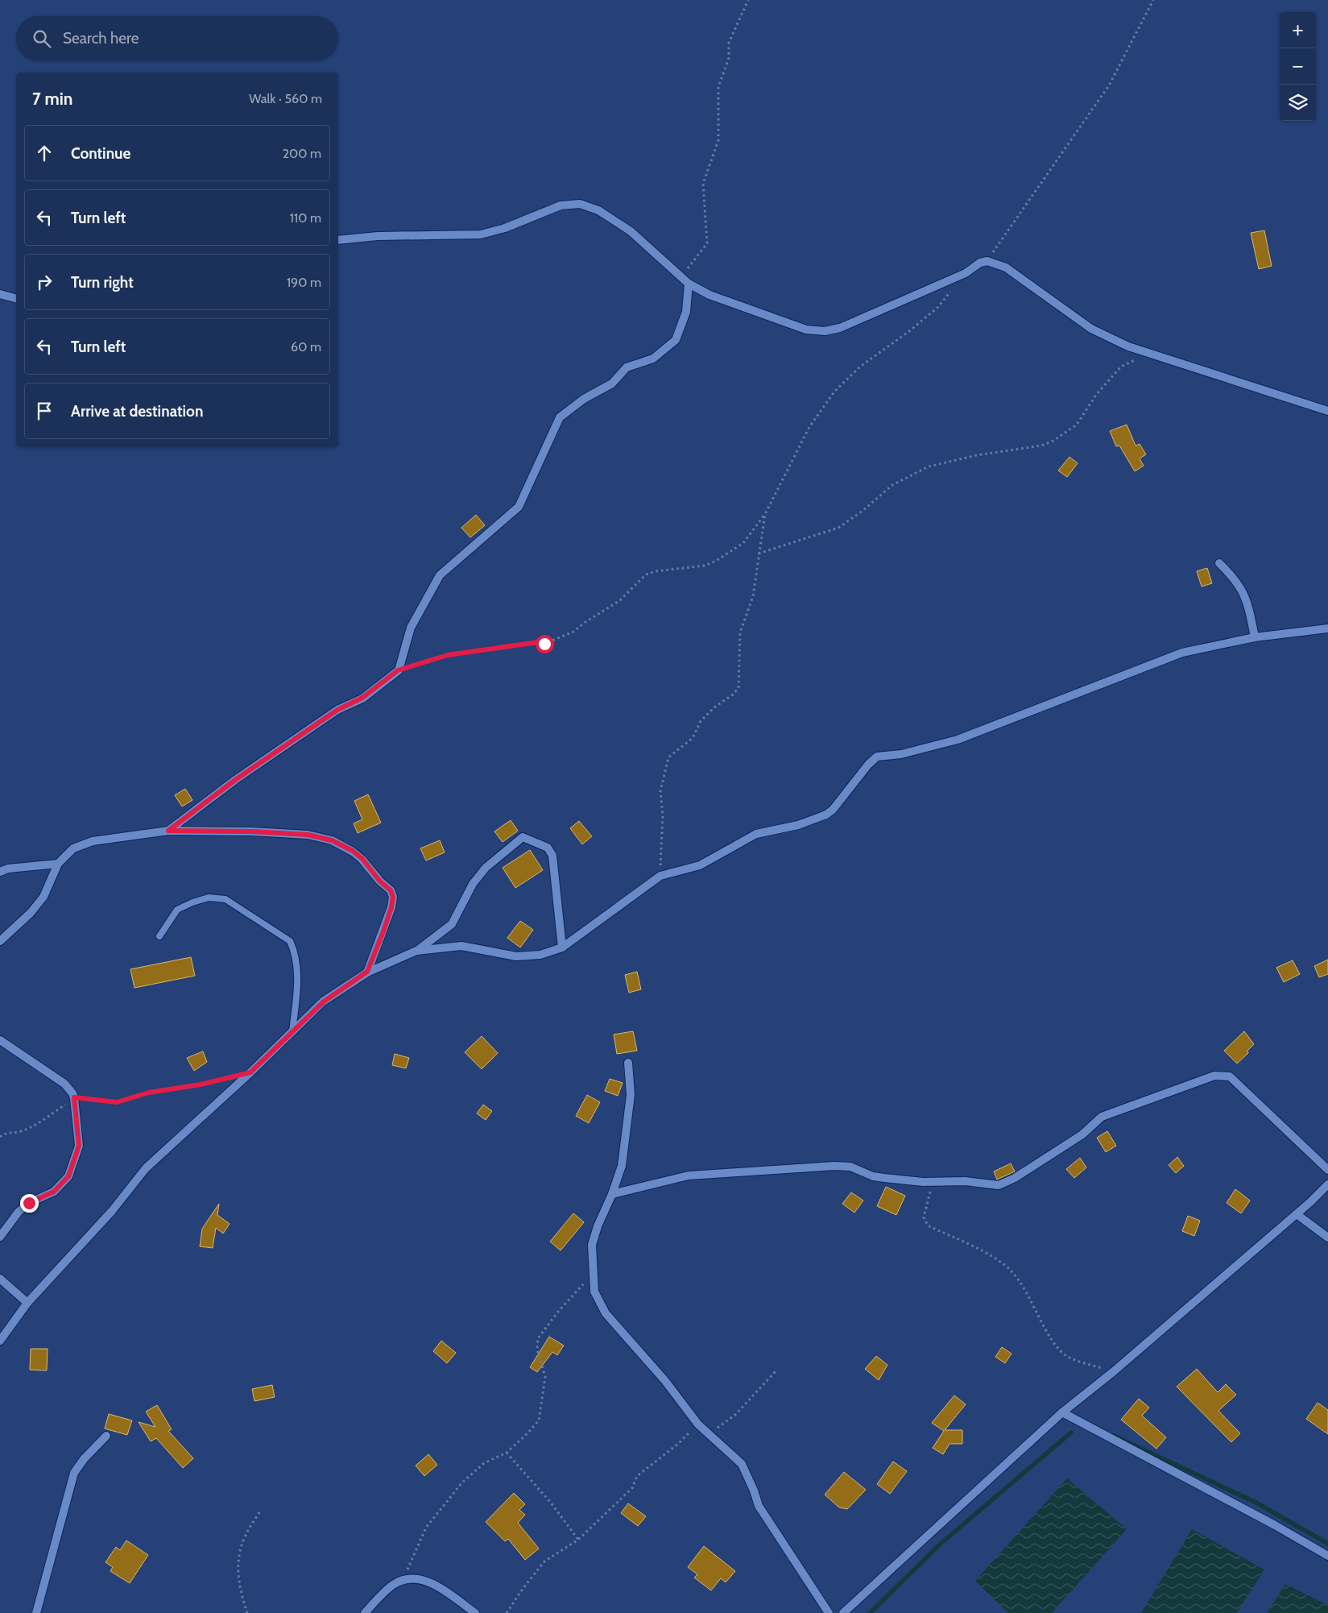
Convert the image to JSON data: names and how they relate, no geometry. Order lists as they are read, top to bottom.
{
  "page": {
    "map_buttons": ["+", "−"],
    "search": "Search here",
    "heading": ["7 min", "Walk · 560 m"],
    "list": [
      ["Continue", "200 m"],
      ["Turn left", "110 m"],
      ["Turn right", "190 m"],
      ["Turn left", "60 m"],
      "Arrive at destination"
    ]
  }
}
